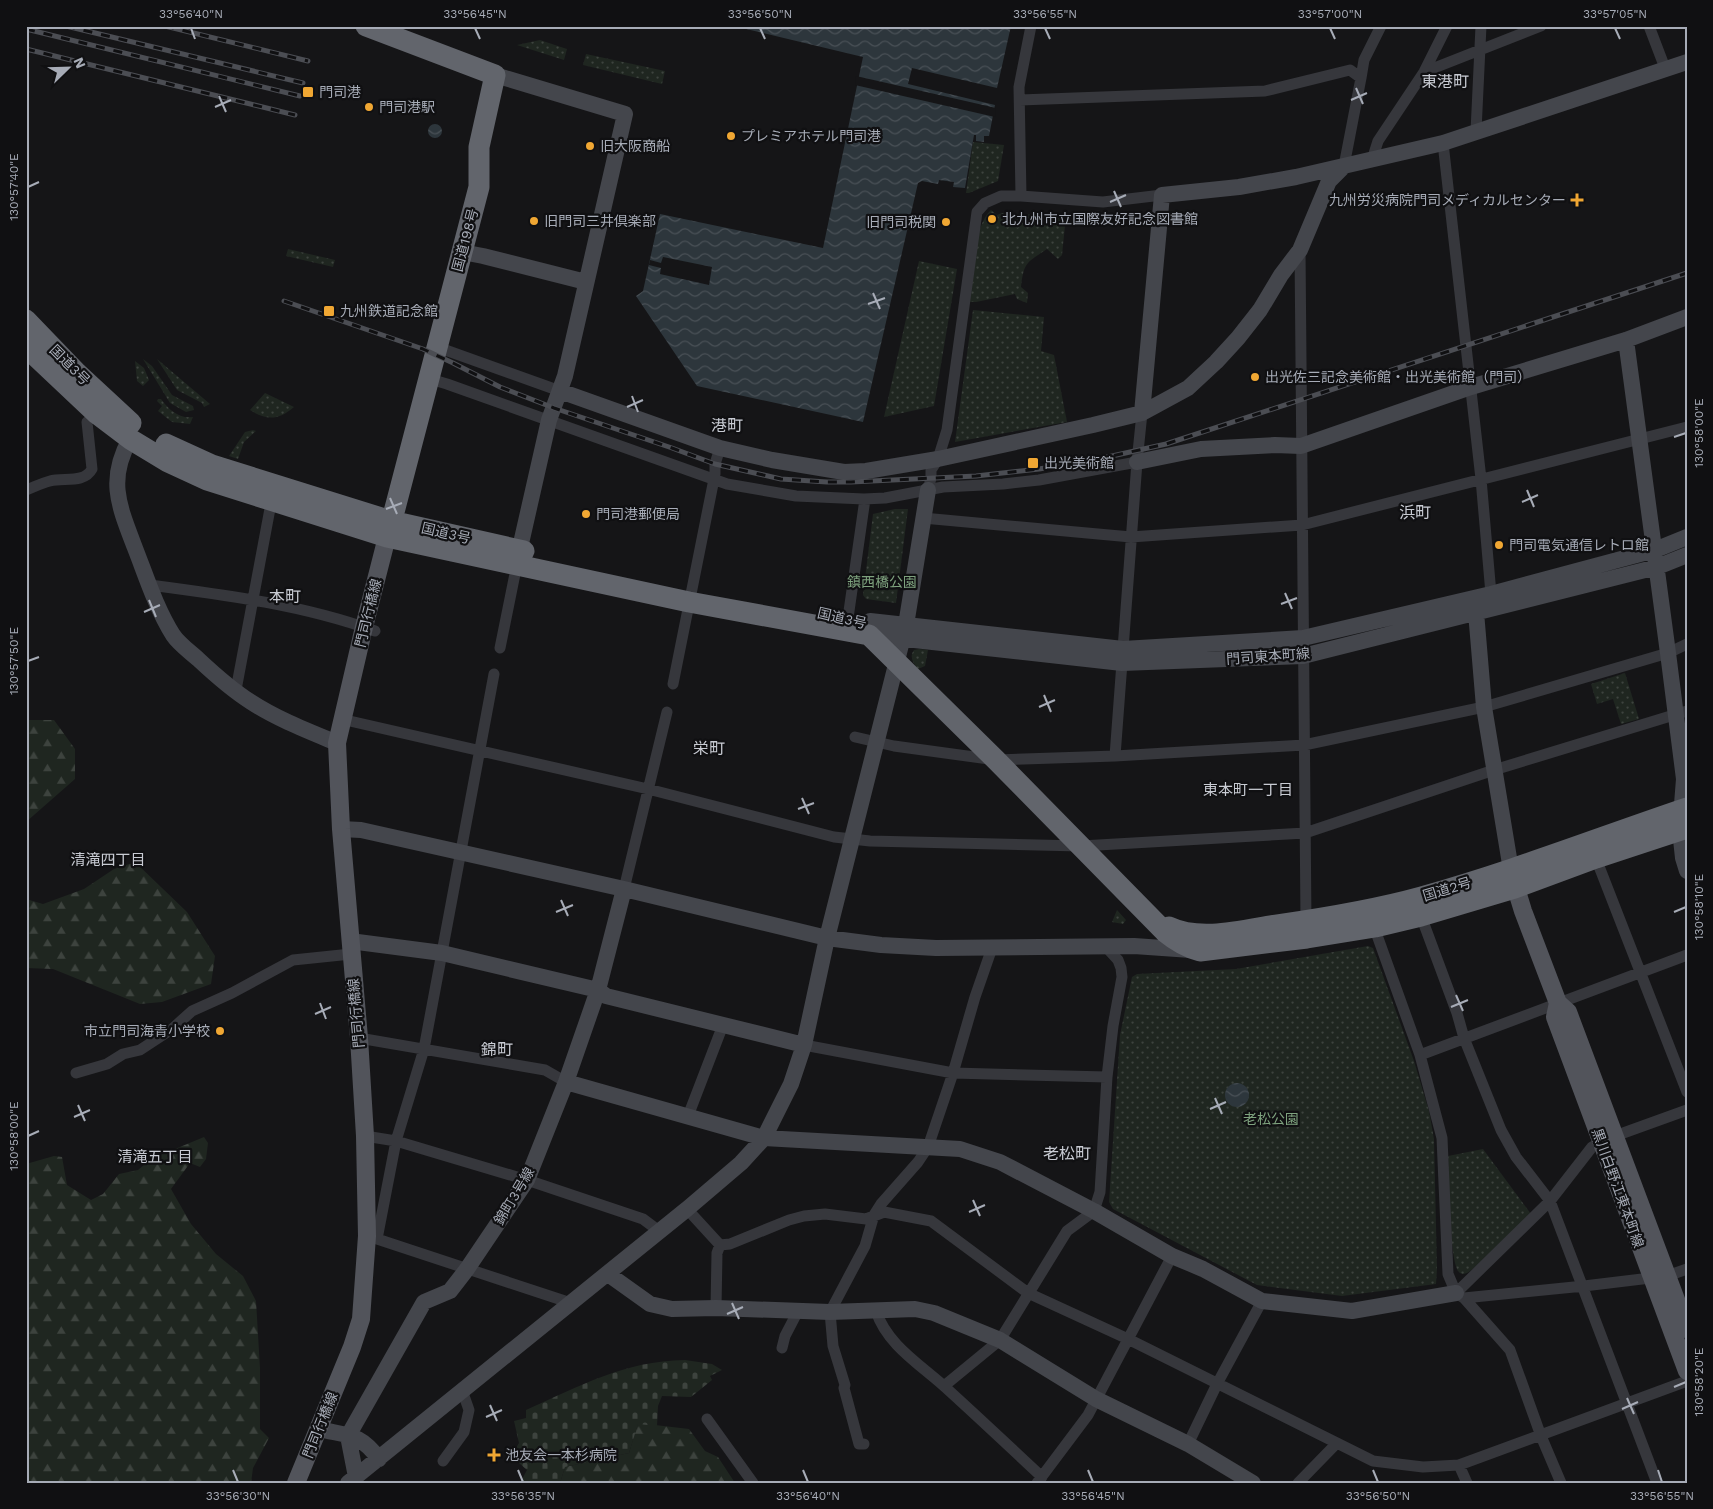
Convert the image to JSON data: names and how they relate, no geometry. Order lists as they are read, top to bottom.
{
  "streets": {
    "highway": ["国道198号", "国道3号", "国道2号"],
    "main road": ["門司行橋線", "黒川白野江東本町線"],
    "street": ["門司東本町線", "錦町3号線"]
  },
  "crossings": [
    ["国道198号", "国道3号"],
    ["国道198号", "門司行橋線"],
    ["国道3号", "門司行橋線"],
    ["国道3号", "門司東本町線"],
    ["国道3号", "国道2号"],
    ["国道2号", "黒川白野江東本町線"]
  ],
  "districts": [
    "東港町",
    "港町",
    "浜町",
    "本町",
    "栄町",
    "東本町一丁目",
    "清滝四丁目",
    "錦町",
    "老松町",
    "清滝五丁目"
  ],
  "parks": ["鎮西橋公園", "老松公園"],
  "places": {
    "transit": ["門司港", "九州鉄道記念館", "出光美術館"],
    "other": [
      "門司港駅",
      "プレミアホテル門司港",
      "旧大阪商船",
      "北九州市立国際友好記念図書館",
      "旧門司三井倶楽部",
      "旧門司税関",
      "出光佐三記念美術館・出光美術館（門司）",
      "門司港郵便局",
      "門司電気通信レトロ館",
      "市立門司海青小学校"
    ],
    "health": ["九州労災病院門司メディカルセンター", "池友会一本杉病院"]
  },
  "north": "top right",
  "coordinates": [
    "33°56'40\"N",
    "33°56'45\"N",
    "33°56'50\"N",
    "33°56'55\"N",
    "33°57'00\"N",
    "33°57'05\"N",
    "130°57'40\"E",
    "130°58'00\"E",
    "130°57'50\"E",
    "130°58'10\"E",
    "130°58'20\"E",
    "33°56'30\"N",
    "33°56'35\"N"
  ]
}
